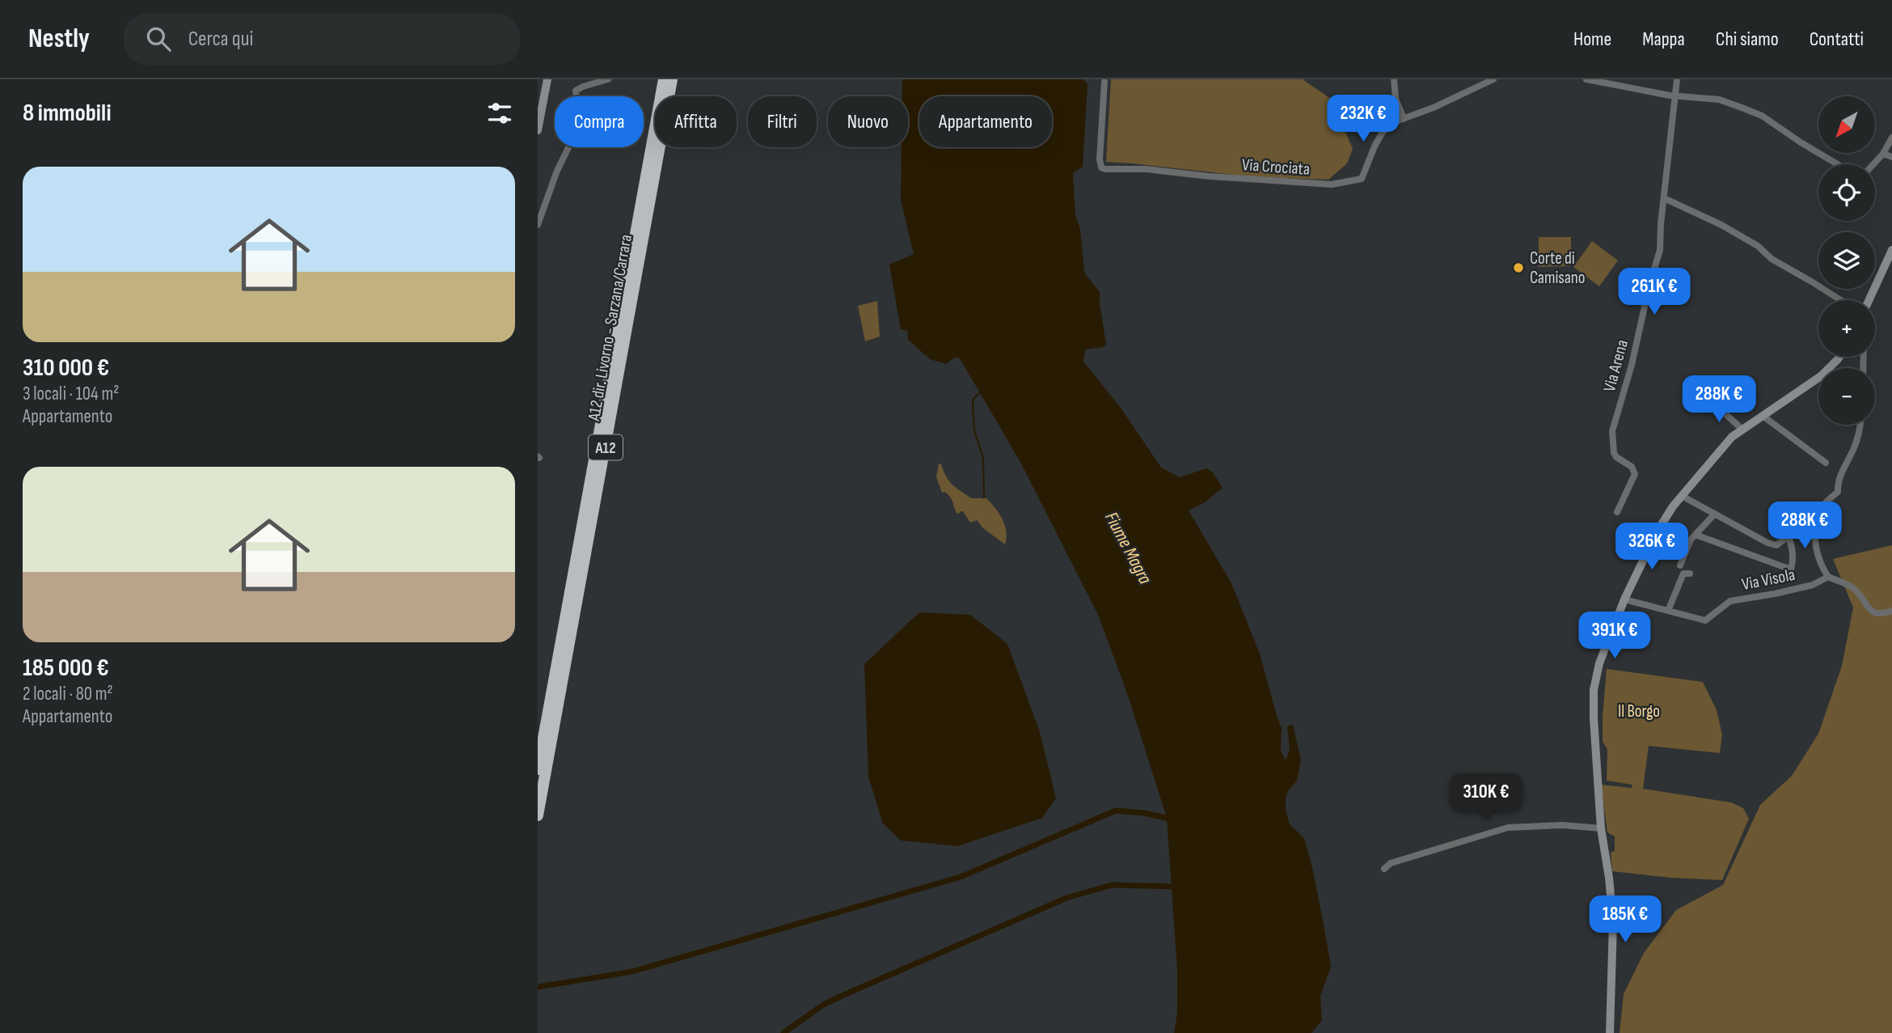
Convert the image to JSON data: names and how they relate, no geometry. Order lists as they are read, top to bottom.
{
  "streets": {
    "highway": ["A12 dir. Livorno - Sarzana/Carrara", "A12"],
    "street": ["Via Crociata", "Via Arena", "Via Visola"]
  },
  "water": ["Fiume Magra"],
  "parks": ["Il Borgo"],
  "places": ["Corte di Camisano"],
  "north": "bottom left",
  "page": {
    "header": "Nestly",
    "search": "Cerca qui",
    "nav": [
      "Home",
      "Mappa",
      "Chi siamo",
      "Contatti"
    ],
    "heading": "8 immobili",
    "price": [
      "232K €",
      "261K €",
      "288K €",
      "288K €",
      "326K €",
      "391K €",
      "310K €",
      "185K €"
    ],
    "map_buttons": ["+", "−"],
    "chip": [
      "Compra",
      "Affitta",
      "Filtri",
      "Nuovo",
      "Appartamento"
    ],
    "list": [
      {
        "name": "310 000 €",
        "note": "3 locali · 104 m² · Appartamento"
      },
      {
        "name": "185 000 €",
        "note": "2 locali · 80 m² · Appartamento"
      }
    ]
  }
}
